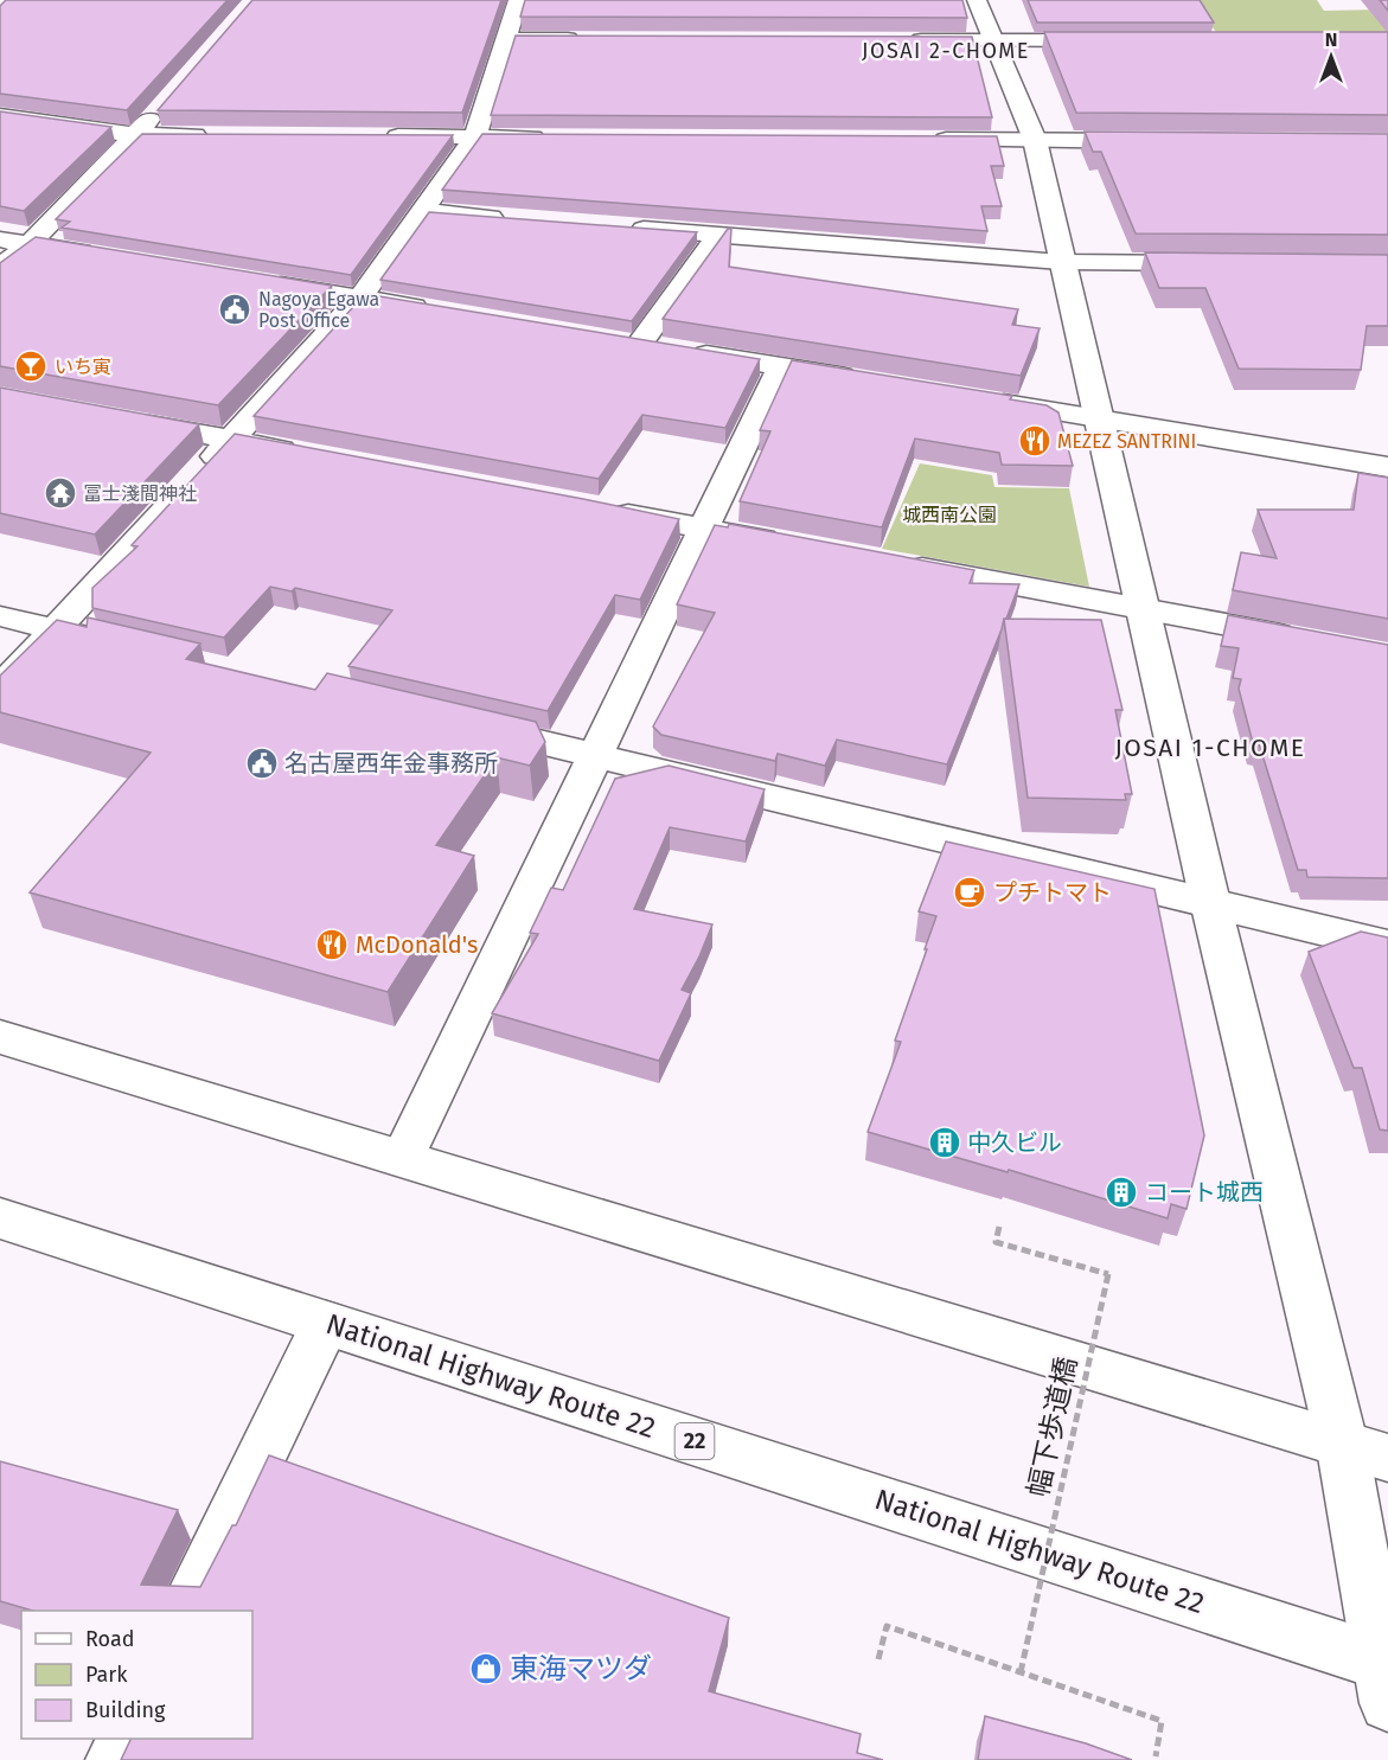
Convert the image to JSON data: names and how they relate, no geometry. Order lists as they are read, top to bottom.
{
  "streets": {
    "main road": ["National Highway Route 22", "22"],
    "path": ["幅下歩道橋"]
  },
  "districts": ["JOSAI 2-CHOME", "JOSAI 1-CHOME"],
  "parks": ["城西南公園"],
  "places": {
    "public building": ["Nagoya Egawa Post Office", "名古屋西年金事務所"],
    "bar": ["いち寅"],
    "restaurant": ["MEZEZ SANTRINI", "McDonald's"],
    "temple": ["冨士淺間神社"],
    "cafe": ["プチトマト"],
    "building": ["中久ビル", "コート城西"],
    "shop": ["東海マツダ"]
  },
  "legend": ["Road", "Park", "Building"],
  "north": "top"
}
